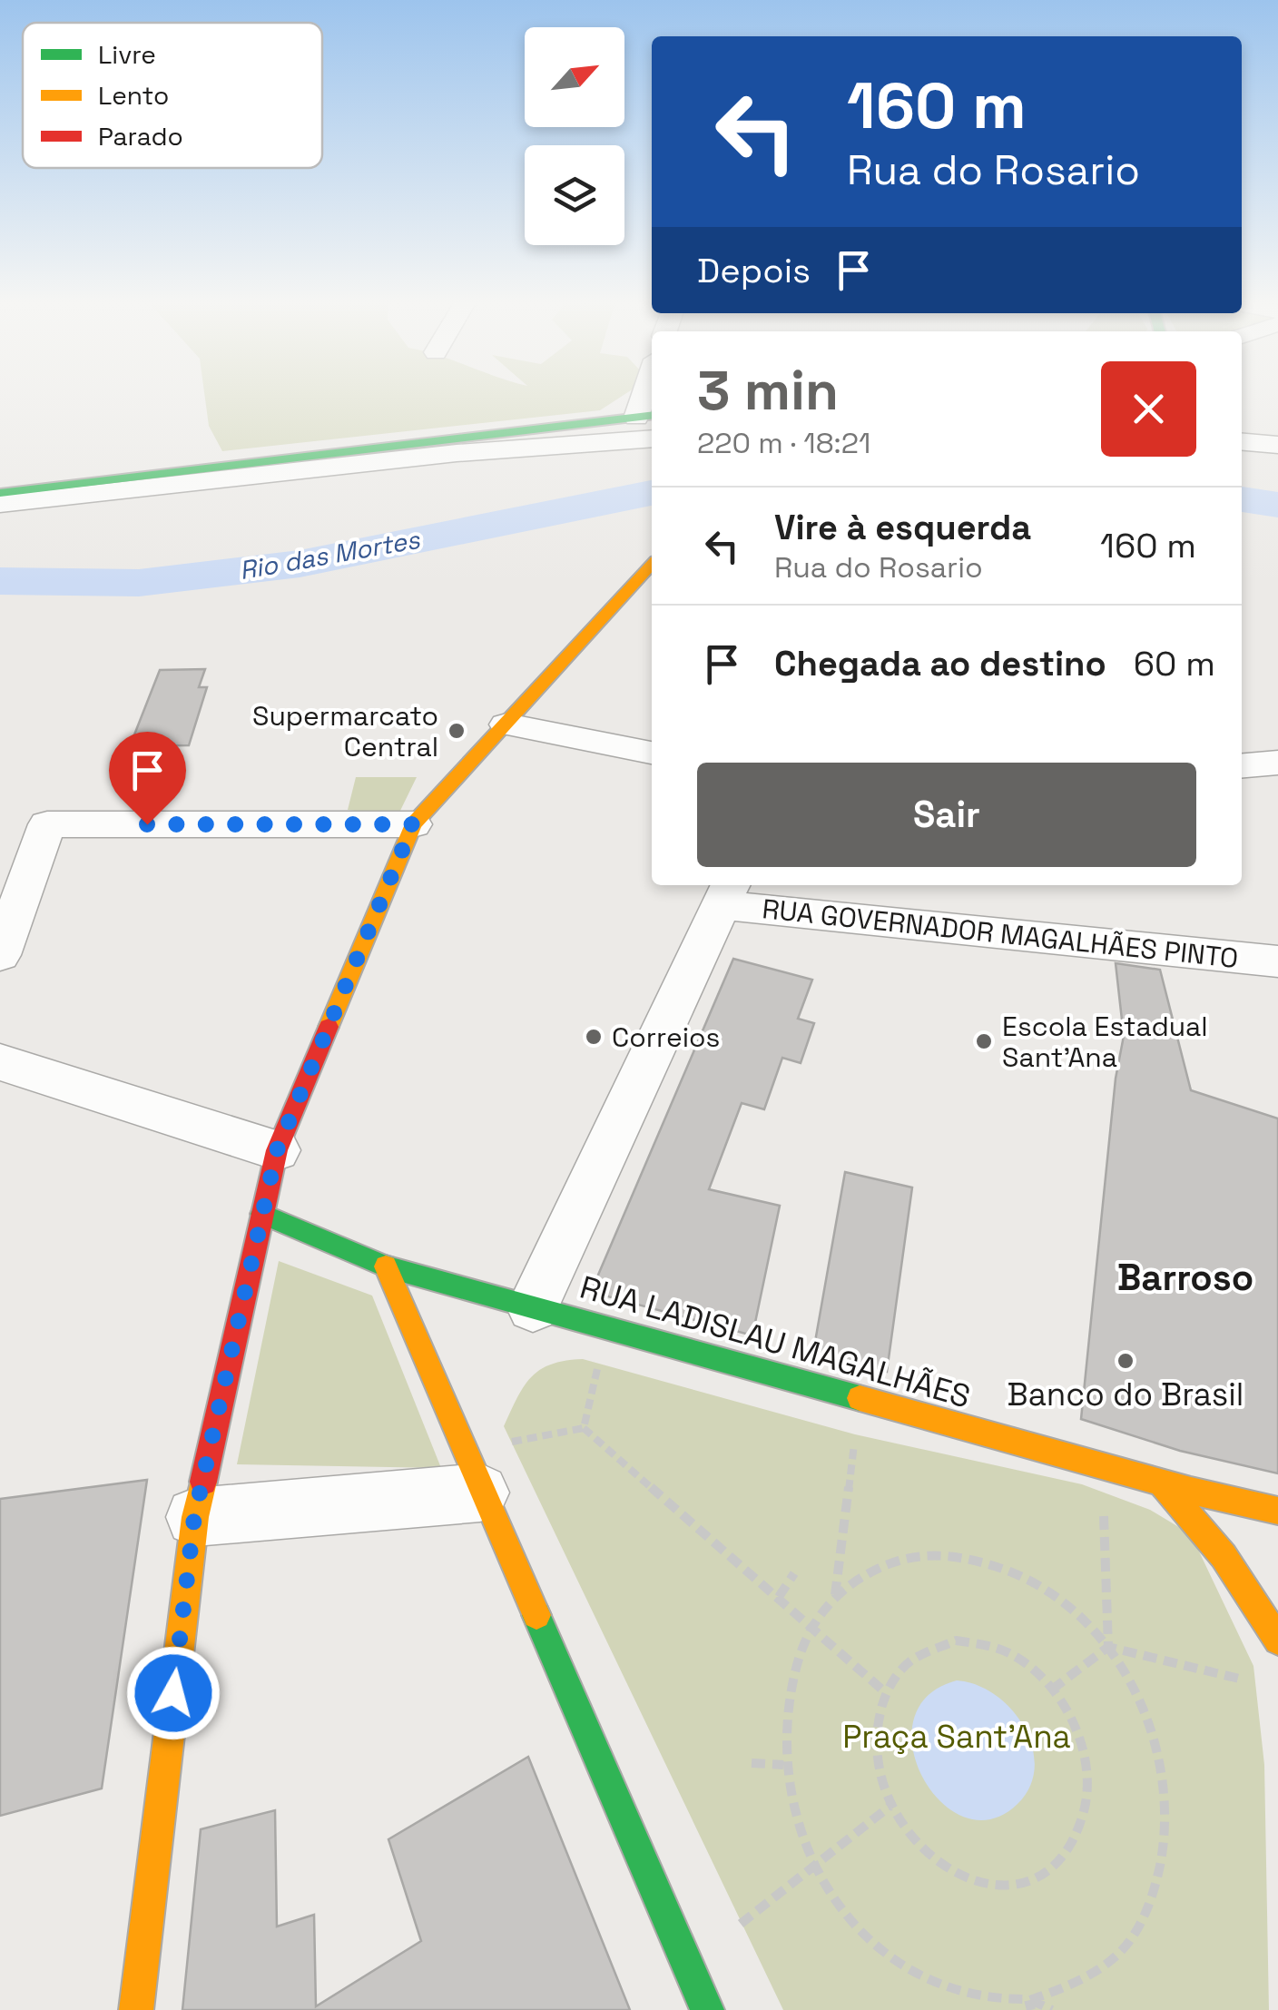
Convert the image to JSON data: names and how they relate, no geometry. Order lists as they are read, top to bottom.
{
  "streets": {
    "street": ["RUA GOVERNADOR MAGALHÃES PINTO", "RUA LADISLAU MAGALHÃES"]
  },
  "districts": ["Barroso"],
  "water": ["Rio das Mortes"],
  "parks": ["Praça Sant'Ana"],
  "places": [
    "Supermarcato Central",
    "Correios",
    "Escola Estadual Sant'Ana",
    "Banco do Brasil"
  ],
  "legend": ["Livre", "Lento", "Parado"],
  "north": "top right",
  "page": {
    "turn": ["160 m", "Rua do Rosario"],
    "then": "Depois",
    "heading": ["3 min", "220 m · 18:21"],
    "list": [
      {
        "name": "Vire à esquerda",
        "note": "Rua do Rosario",
        "value": "160 m"
      },
      {
        "name": "Chegada ao destino",
        "value": "60 m"
      }
    ],
    "buttons": "Sair"
  }
}
